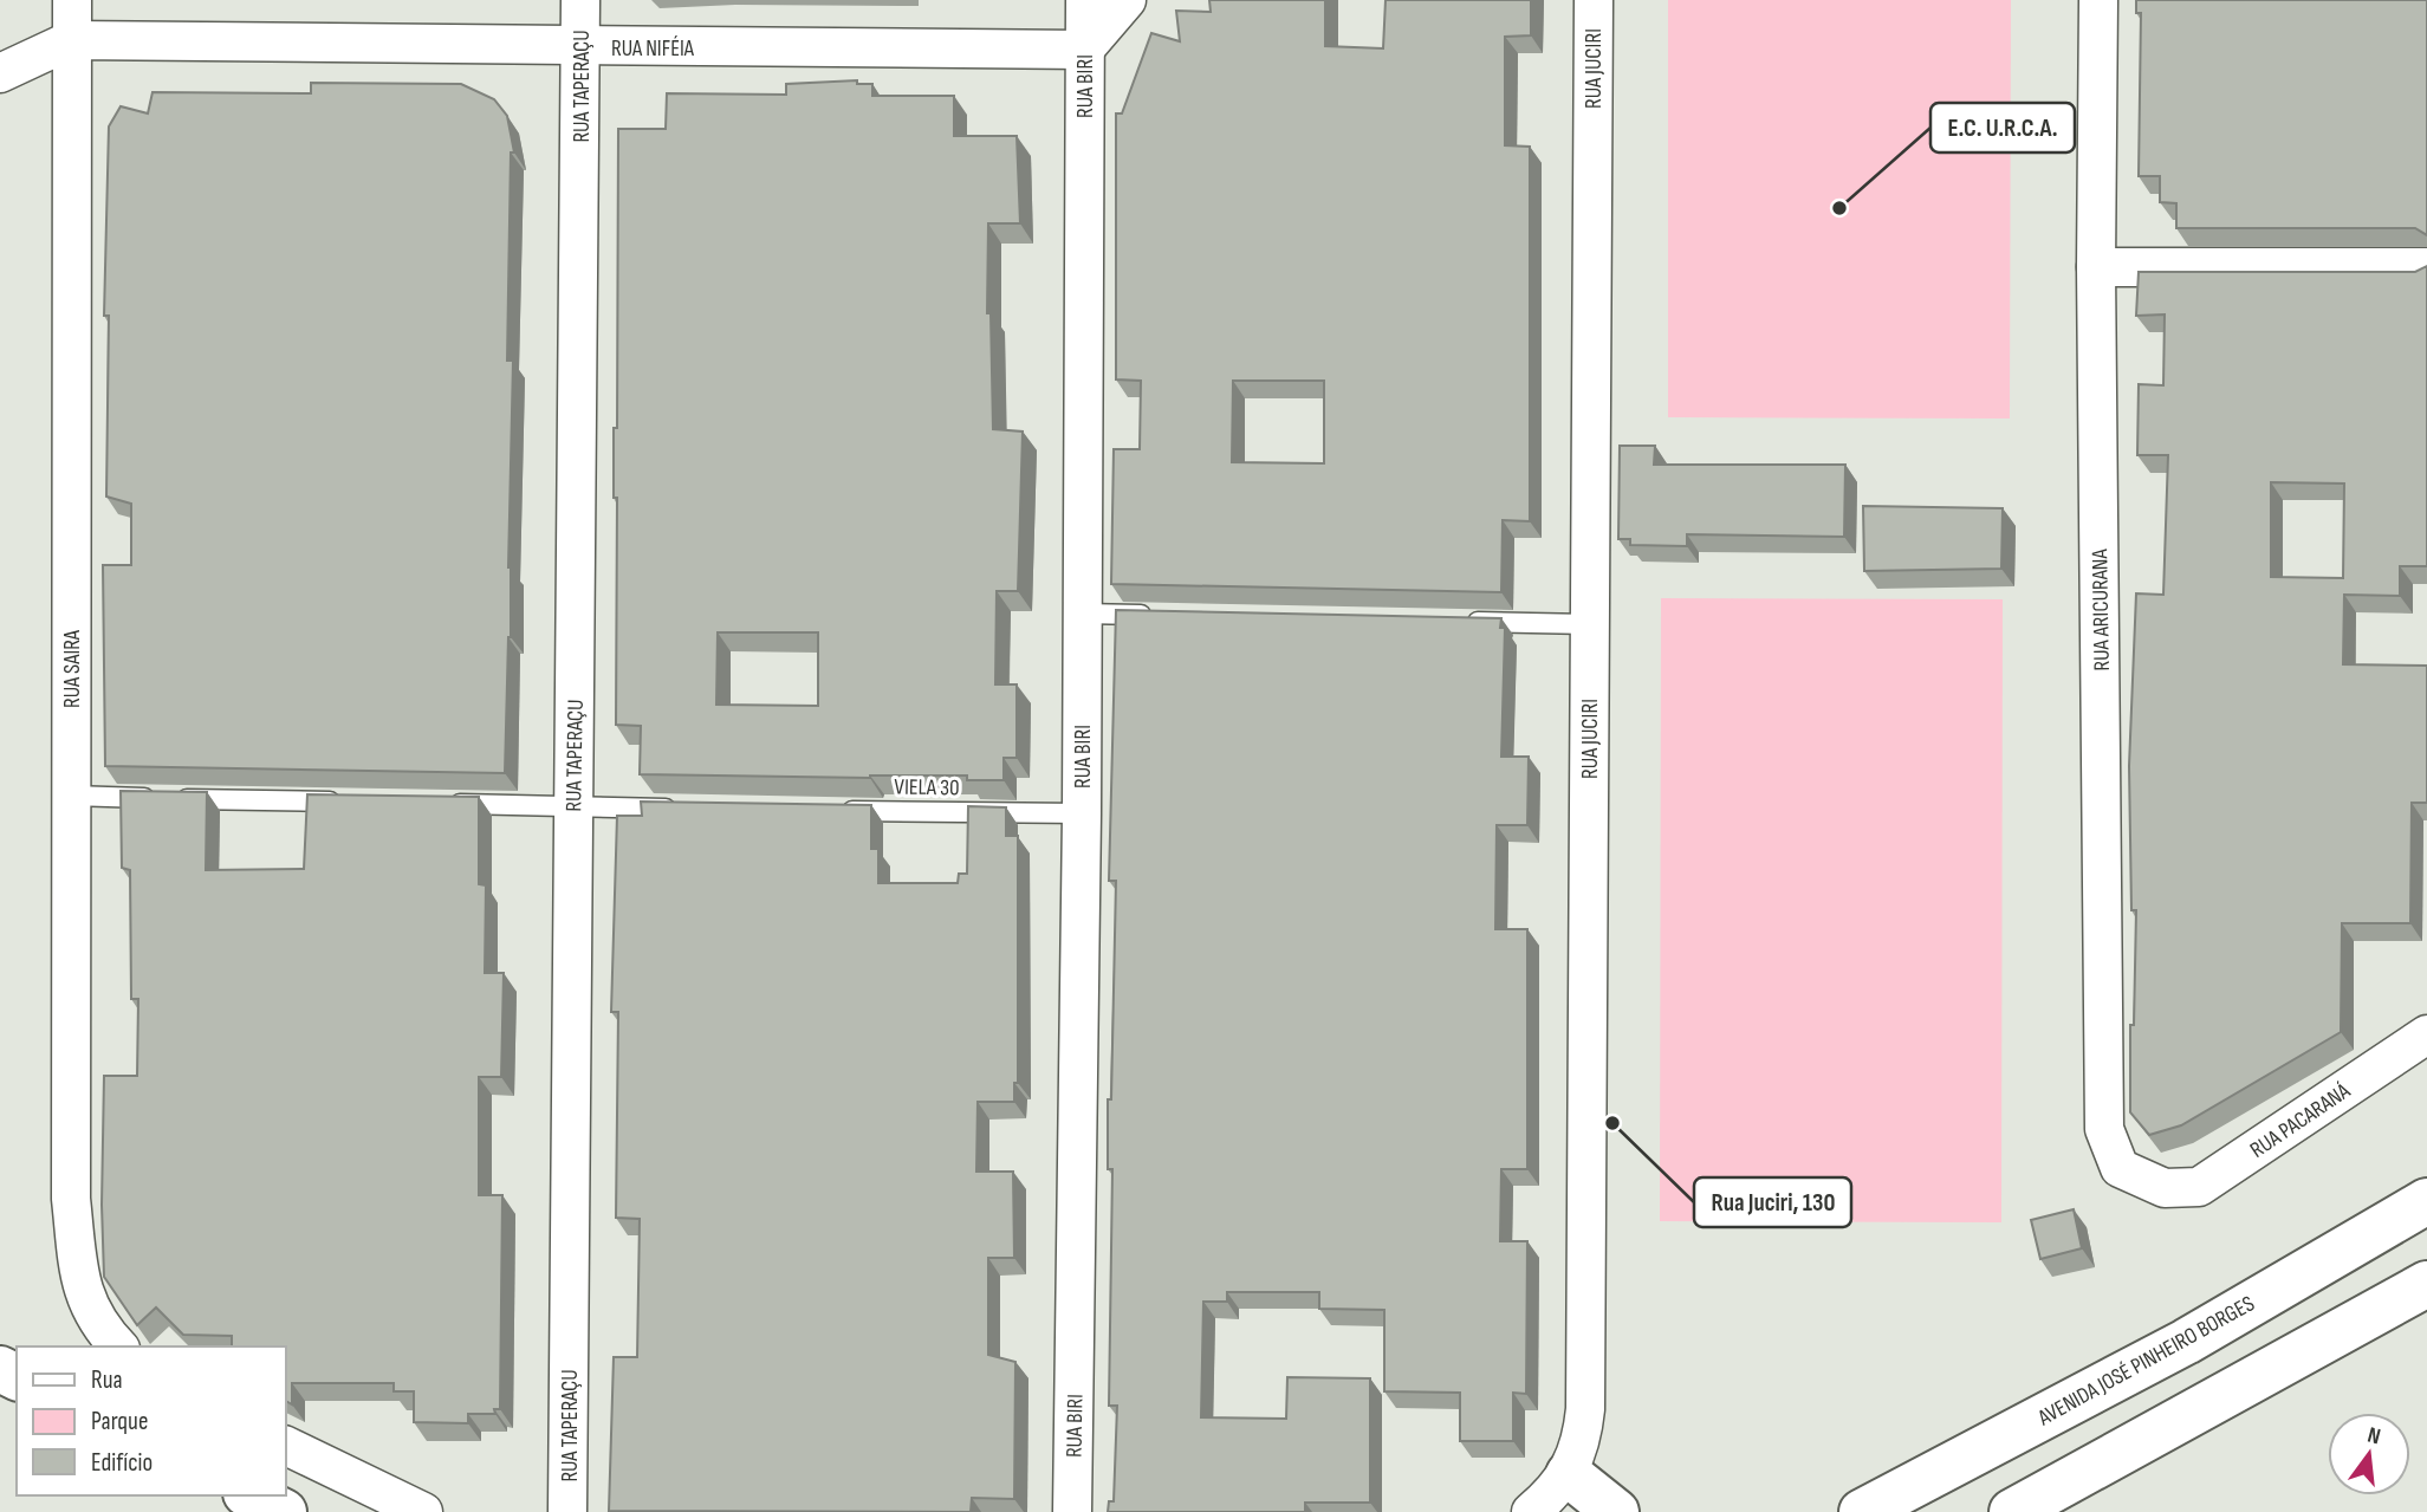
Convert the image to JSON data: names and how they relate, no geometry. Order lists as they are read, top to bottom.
{
  "streets": {
    "main road": ["AVENIDA JOSÉ PINHEIRO BORGES"],
    "street": [
      "RUA NIFÉIA",
      "RUA JUCIRI",
      "RUA TAPERAÇU",
      "RUA BIRI",
      "RUA ARICURANA",
      "RUA SAIRA",
      "RUA PACARANÁ"
    ],
    "lane": ["VIELA 30"]
  },
  "crossings": [
    ["RUA NIFÉIA", "RUA TAPERAÇU"],
    ["RUA NIFÉIA", "RUA BIRI"],
    ["RUA NIFÉIA", "RUA SAIRA"],
    ["RUA BIRI", "VIELA 30"],
    ["RUA ARICURANA", "RUA PACARANÁ"]
  ],
  "places": ["E.C. U.R.C.A.", "Rua Juciri, 130"],
  "legend": ["Rua", "Parque", "Edifício"],
  "north": "top"
}
